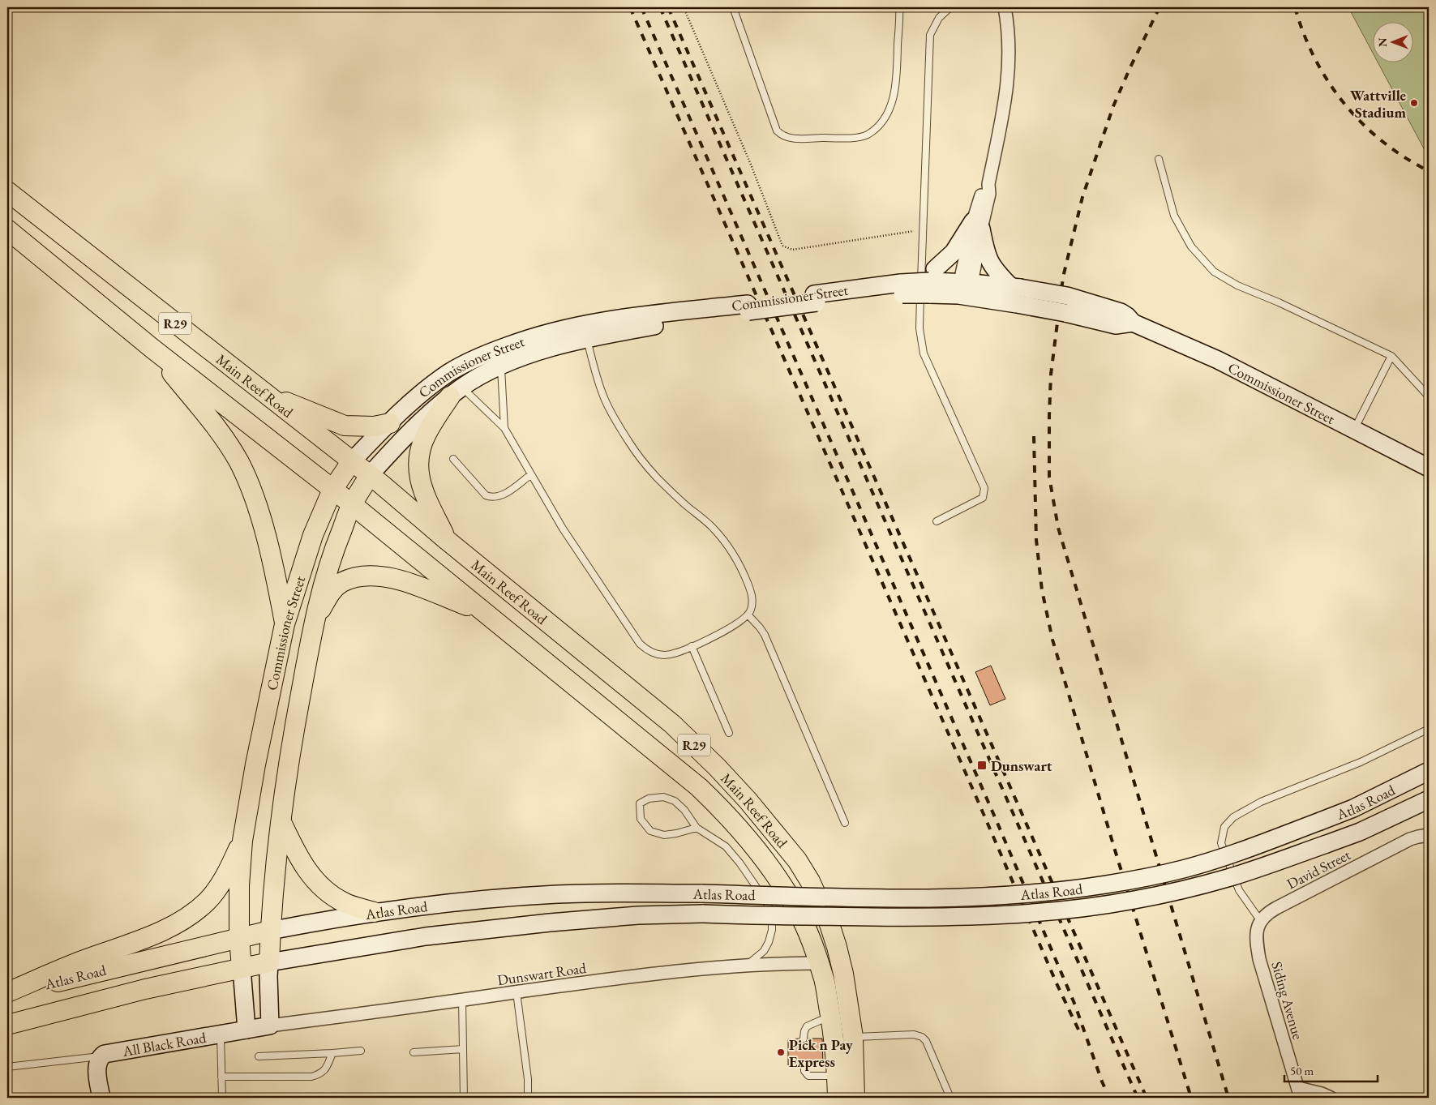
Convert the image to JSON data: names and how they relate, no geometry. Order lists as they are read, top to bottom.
{
  "streets": {
    "main road": [
      "Commissioner Street",
      "R29",
      "Main Reef Road",
      "Atlas Road",
      "All Black Road"
    ],
    "street": ["David Street", "Dunswart Road", "Siding Avenue"]
  },
  "crossings": [
    ["Commissioner Street", "Main Reef Road"],
    ["Commissioner Street", "Atlas Road"],
    ["Main Reef Road", "Dunswart Road"],
    ["David Street", "Siding Avenue"],
    ["Dunswart Road", "All Black Road"]
  ],
  "places": {
    "other": ["Wattville Stadium", "Pick n Pay Express"],
    "transit": ["Dunswart"]
  },
  "scale_bar": "50 m",
  "north": "left"
}
